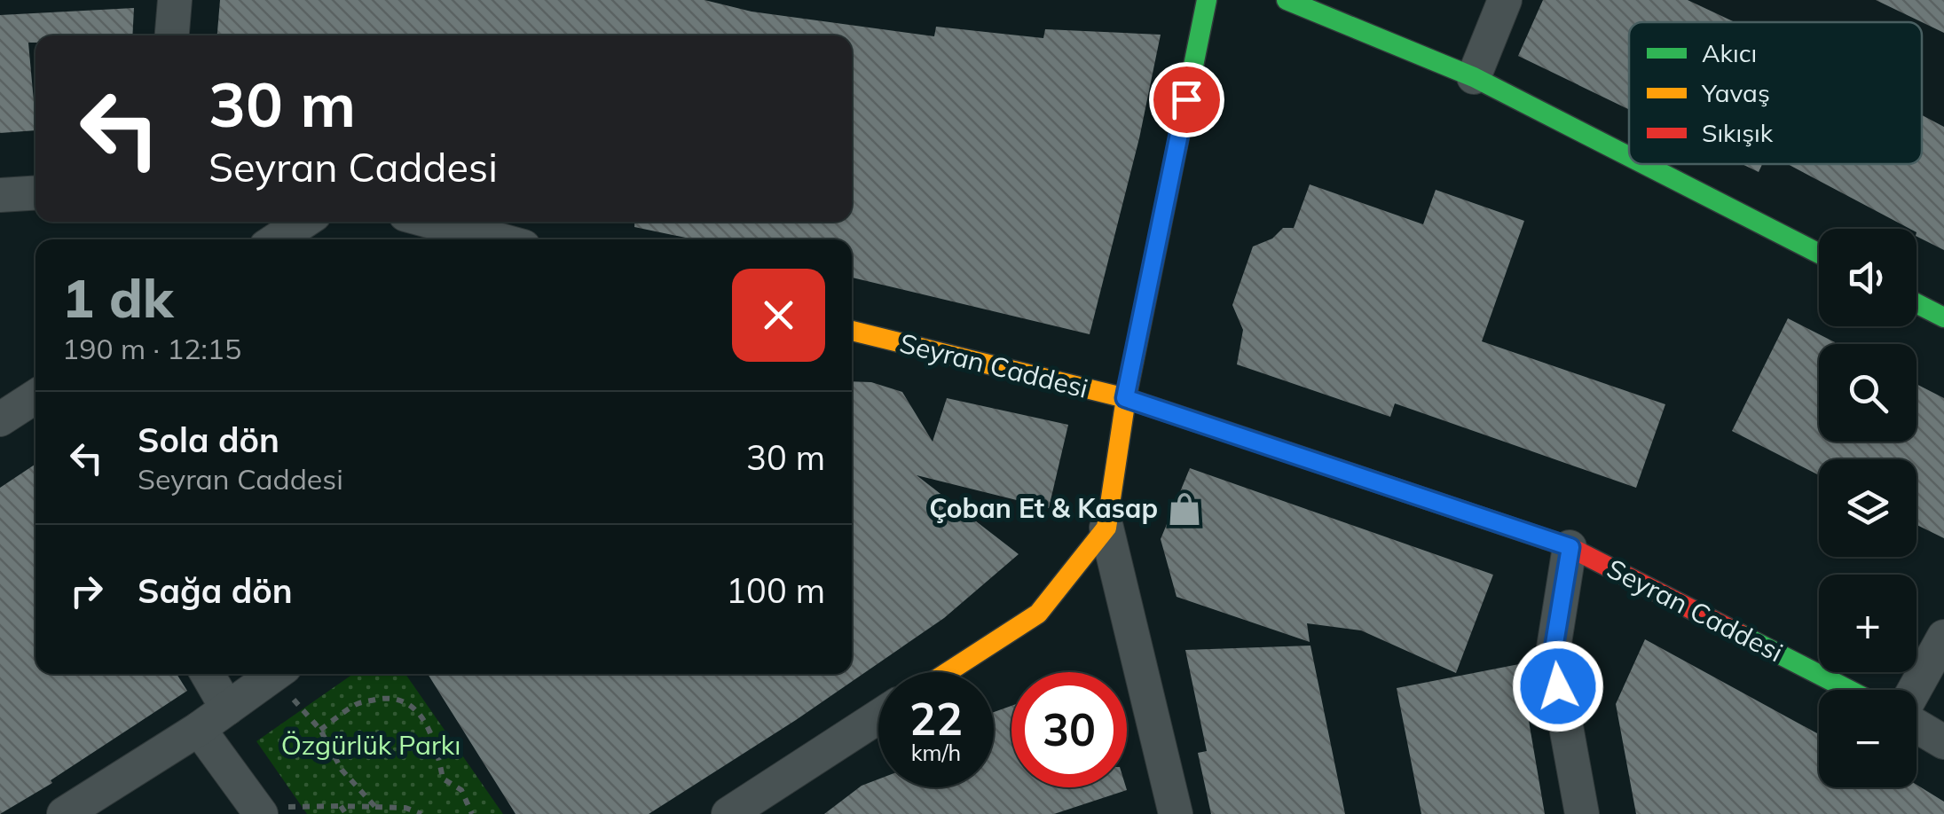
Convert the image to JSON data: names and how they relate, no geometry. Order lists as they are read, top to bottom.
{
  "streets": {
    "street": ["Seyran Caddesi"]
  },
  "parks": ["Özgürlük Parkı"],
  "places": {
    "shop": ["Çoban Et & Kasap"]
  },
  "legend": ["Akıcı", "Yavaş", "Sıkışık"],
  "page": {
    "turn": ["30 m", "Seyran Caddesi"],
    "map_buttons": ["+", "−"],
    "heading": ["1 dk", "190 m · 12:15"],
    "list": [
      {
        "name": "Sola dön",
        "note": "Seyran Caddesi",
        "value": "30 m"
      },
      {
        "name": "Sağa dön",
        "value": "100 m"
      }
    ],
    "speed": "22 km/h",
    "limit": "30"
  }
}
